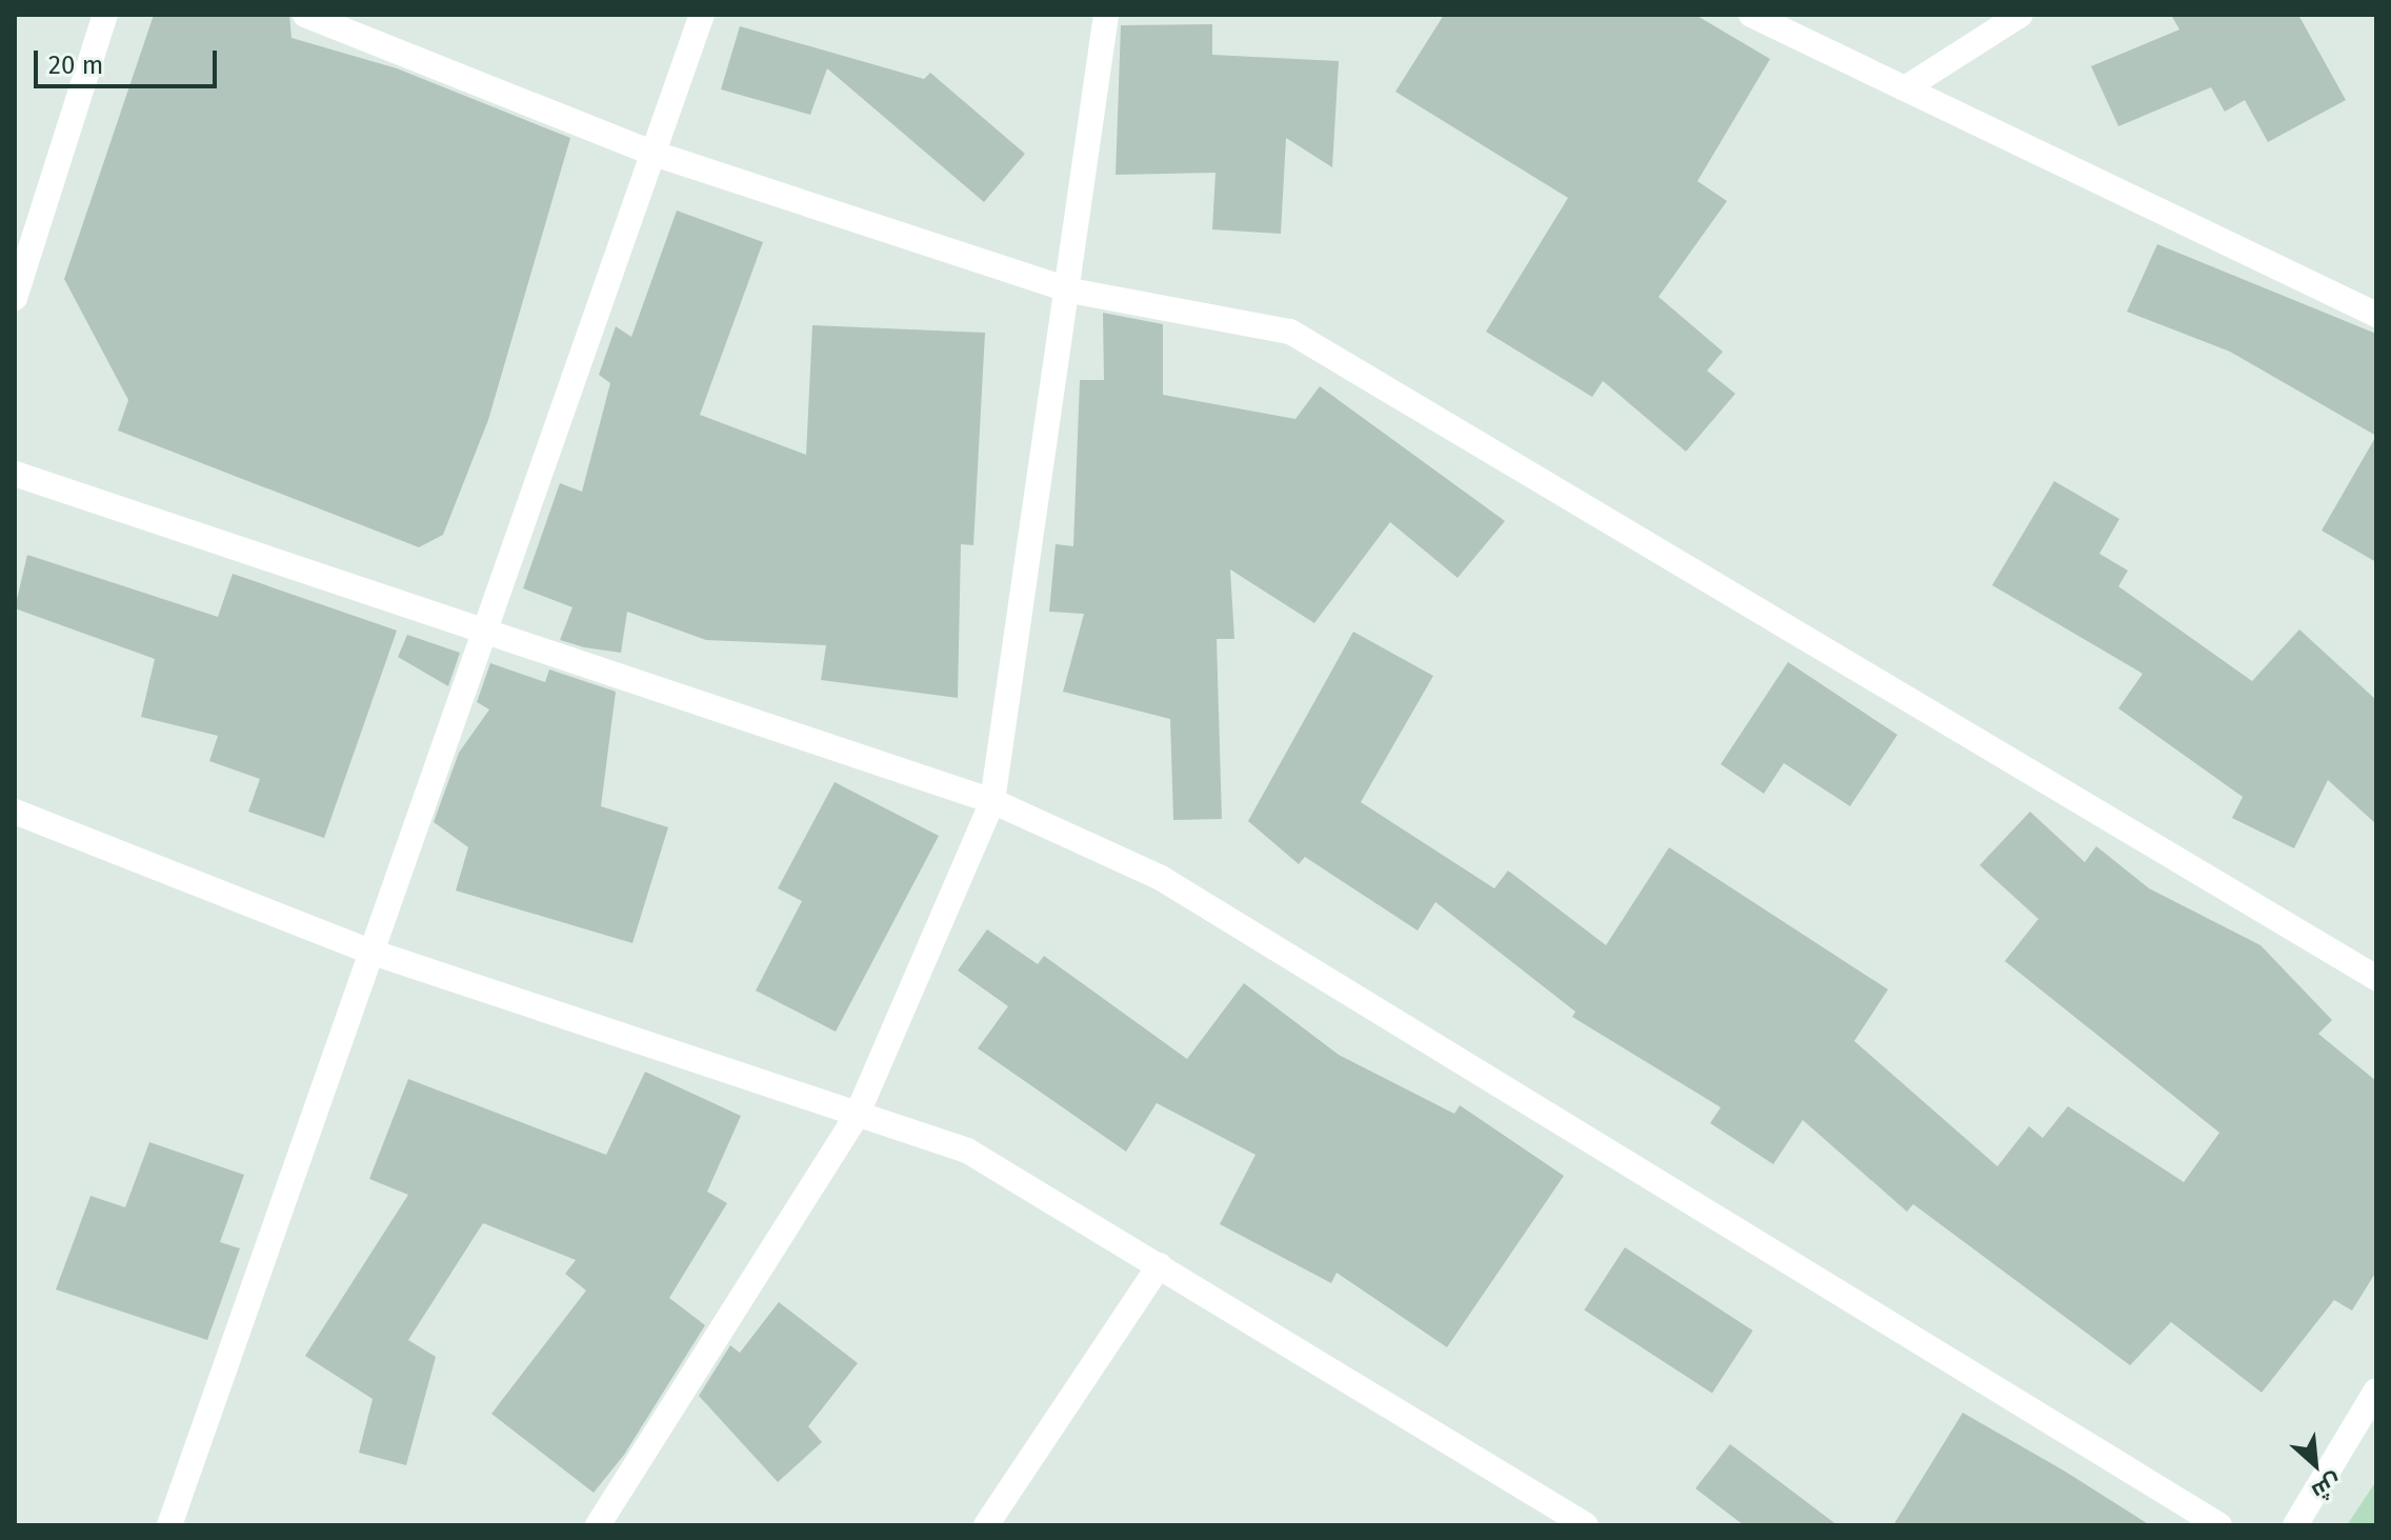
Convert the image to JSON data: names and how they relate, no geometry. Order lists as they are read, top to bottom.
{
  "scale_bar": "20 m",
  "north": "bottom right"
}
